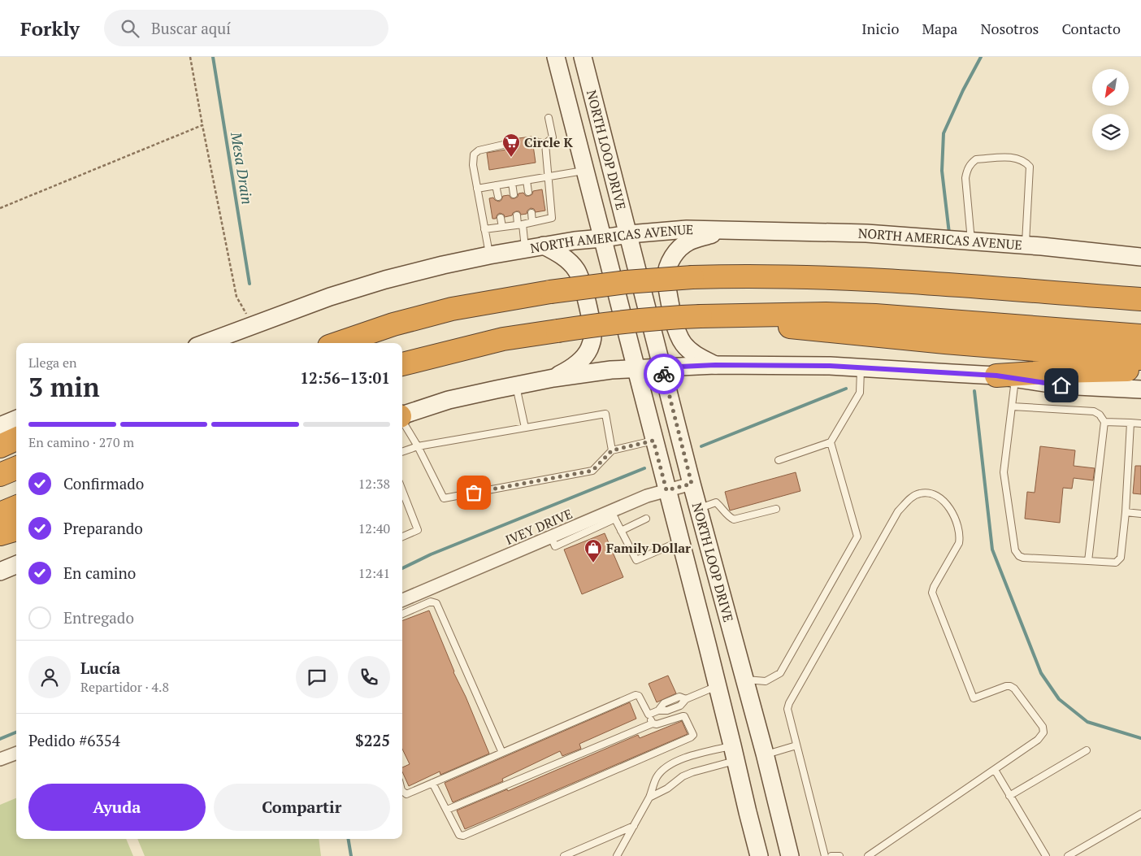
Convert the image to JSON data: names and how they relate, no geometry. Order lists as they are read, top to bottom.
{
  "streets": {
    "main road": ["NORTH LOOP DRIVE", "NORTH AMERICAS AVENUE"],
    "street": ["IVEY DRIVE"]
  },
  "crossings": [
    ["NORTH LOOP DRIVE", "NORTH AMERICAS AVENUE"],
    ["NORTH LOOP DRIVE", "IVEY DRIVE"]
  ],
  "water": ["Mesa Drain"],
  "places": {
    "supermarket": ["Circle K"],
    "shop": ["Family Dollar"]
  },
  "north": "bottom left",
  "page": {
    "header": "Forkly",
    "search": "Buscar aquí",
    "nav": [
      "Inicio",
      "Mapa",
      "Nosotros",
      "Contacto"
    ],
    "heading": ["3 min", "Llega en", "12:56–13:01"],
    "panel": [
      "Lucía",
      "Repartidor · 4.8",
      "Pedido #6354",
      "$225"
    ],
    "bar": "En camino · 270 m",
    "list": [
      ["Confirmado", "12:38"],
      ["Preparando", "12:40"],
      ["En camino", "12:41"],
      "Entregado"
    ],
    "buttons": ["Ayuda", "Compartir"]
  }
}
